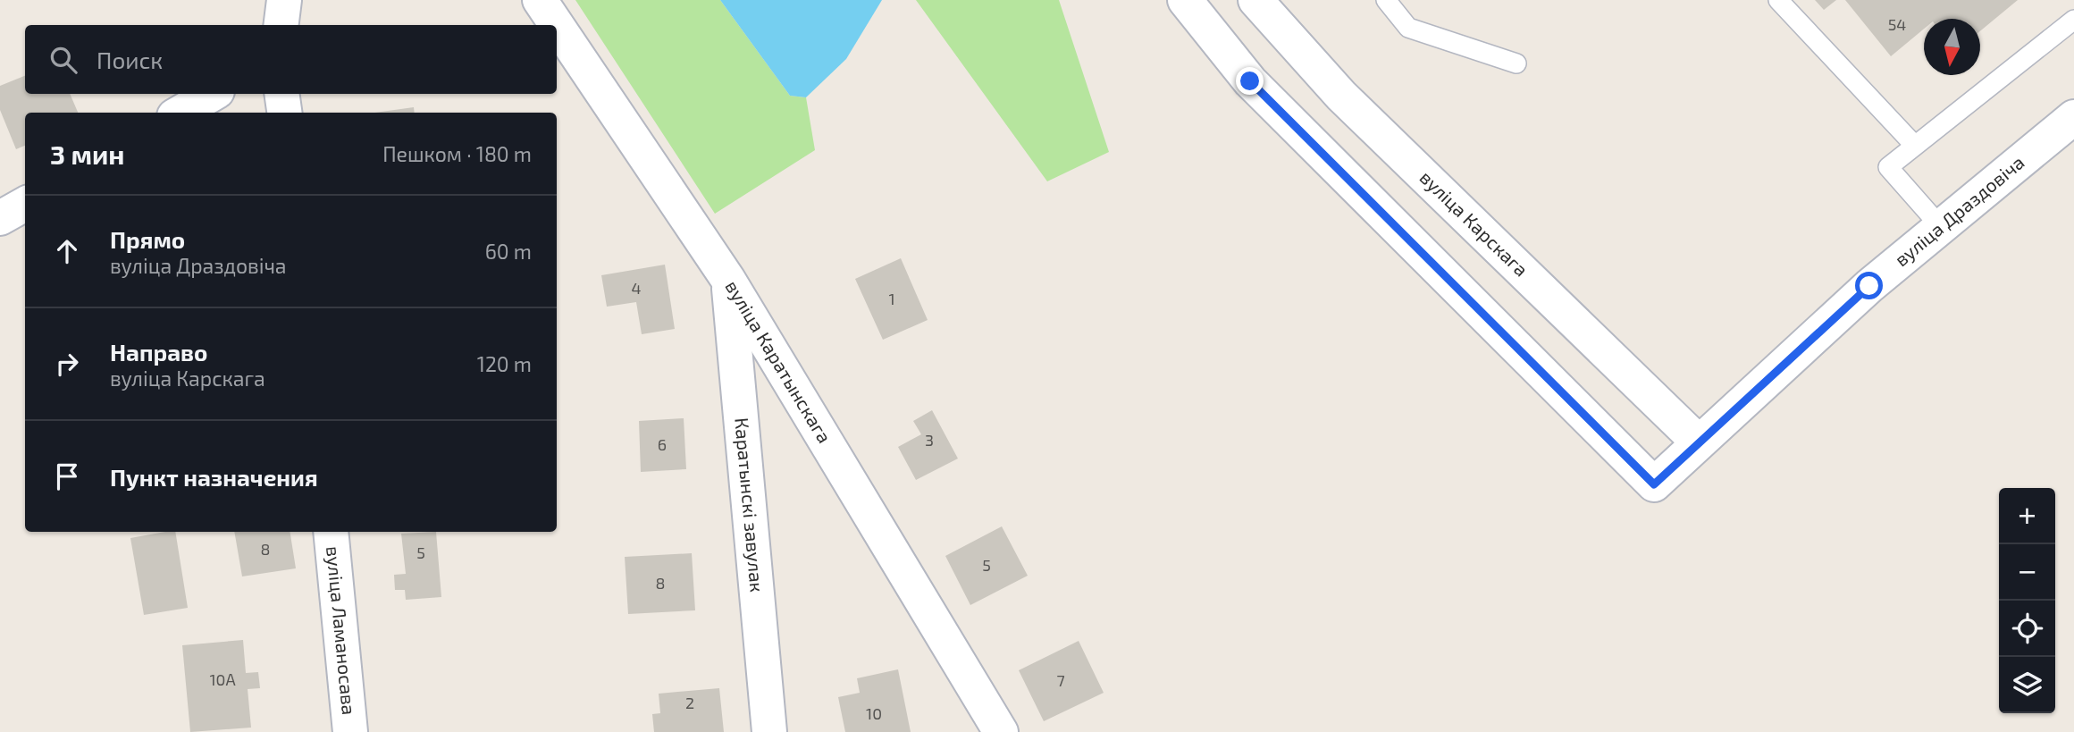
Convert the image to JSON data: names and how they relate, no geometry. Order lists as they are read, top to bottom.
{
  "streets": {
    "street": [
      "вуліца Драздовіча",
      "вуліца Карскага",
      "вуліца Каратынскага",
      "Каратынскі завулак",
      "вуліца Ламаносава"
    ]
  },
  "crossings": [
    ["вуліца Драздовіча", "вуліца Карскага"],
    ["вуліца Каратынскага", "Каратынскі завулак"]
  ],
  "house_numbers": [
    "54",
    "4",
    "1",
    "3",
    "6",
    "8",
    "5",
    "5",
    "8",
    "10А",
    "7",
    "2",
    "10"
  ],
  "north": "bottom",
  "page": {
    "search": "Поиск",
    "heading": ["3 мин", "Пешком · 180 m"],
    "list": [
      ["Прямо", "вуліца Драздовіча", "60 m"],
      ["Направо", "вуліца Карскага", "120 m"],
      "Пункт назначения"
    ],
    "map_buttons": ["+", "−"]
  }
}
